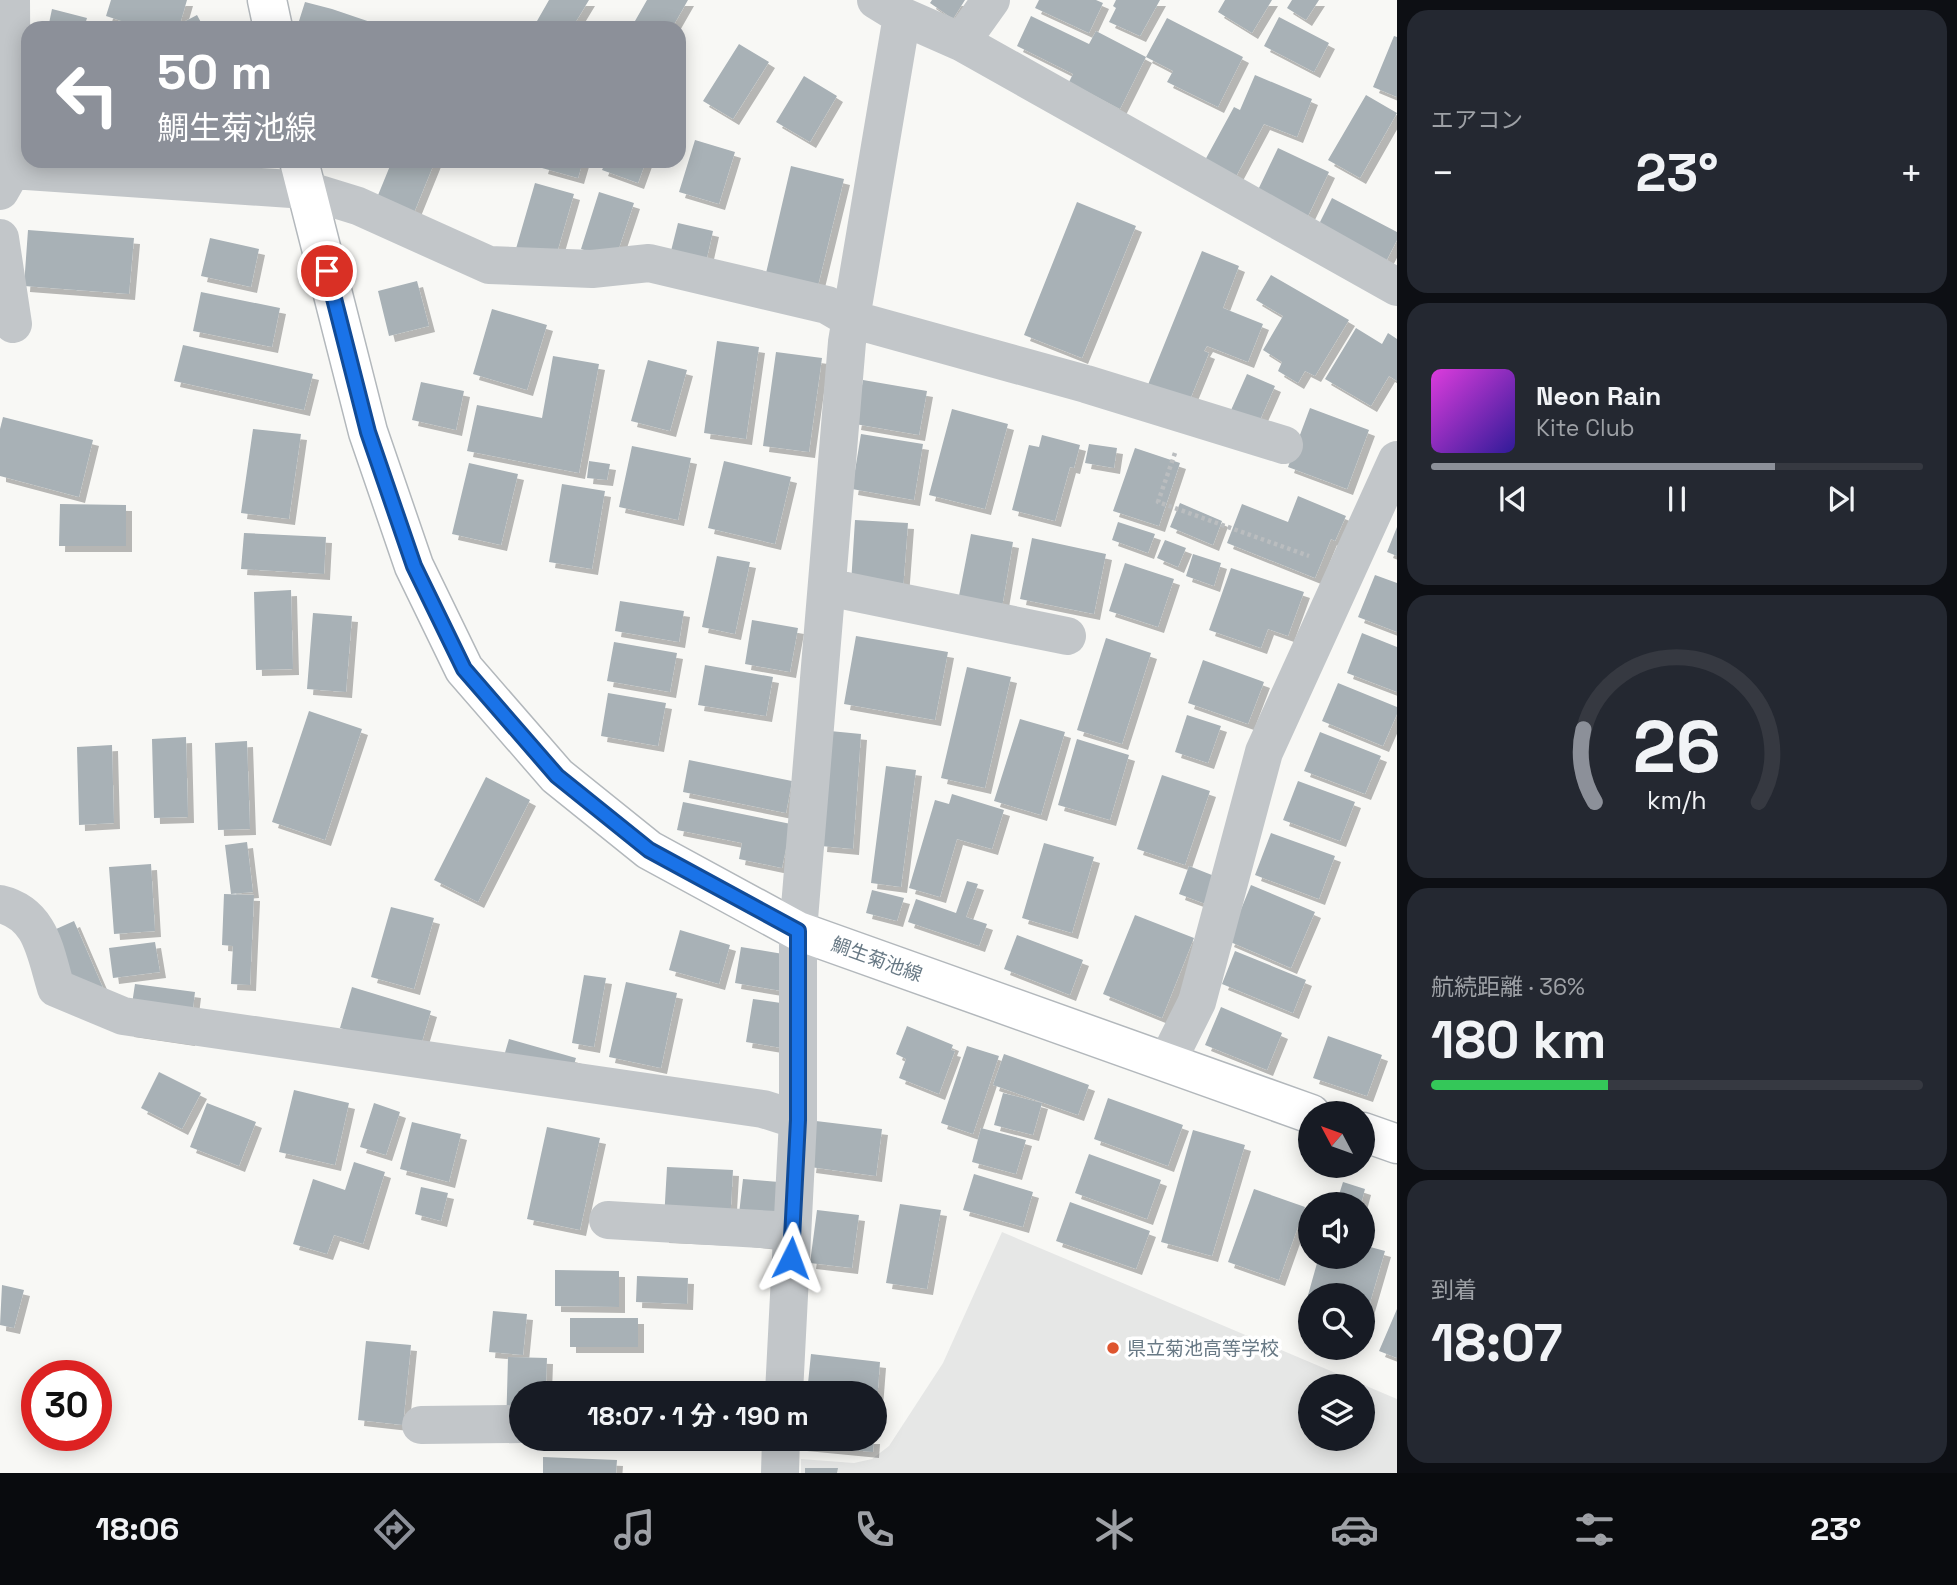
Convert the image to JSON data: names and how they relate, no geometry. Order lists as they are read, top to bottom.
{
  "streets": {
    "main road": ["鯛生菊池線"]
  },
  "places": ["県立菊池高等学校"],
  "north": "top left",
  "page": {
    "tile": [
      "エアコン",
      ["航続距離 · 36%", "180 km"],
      ["到着", "18:07"]
    ],
    "turn": ["50 m", "鯛生菊池線"],
    "heat": ["−", "23°", "+"],
    "song": ["Neon Rain", "Kite Club"],
    "limit": "30",
    "trip": "18:07 · 1 分 · 190 m",
    "tabs": ["18:06", "23°"],
    "gauge": ["26", "km/h"]
  }
}
